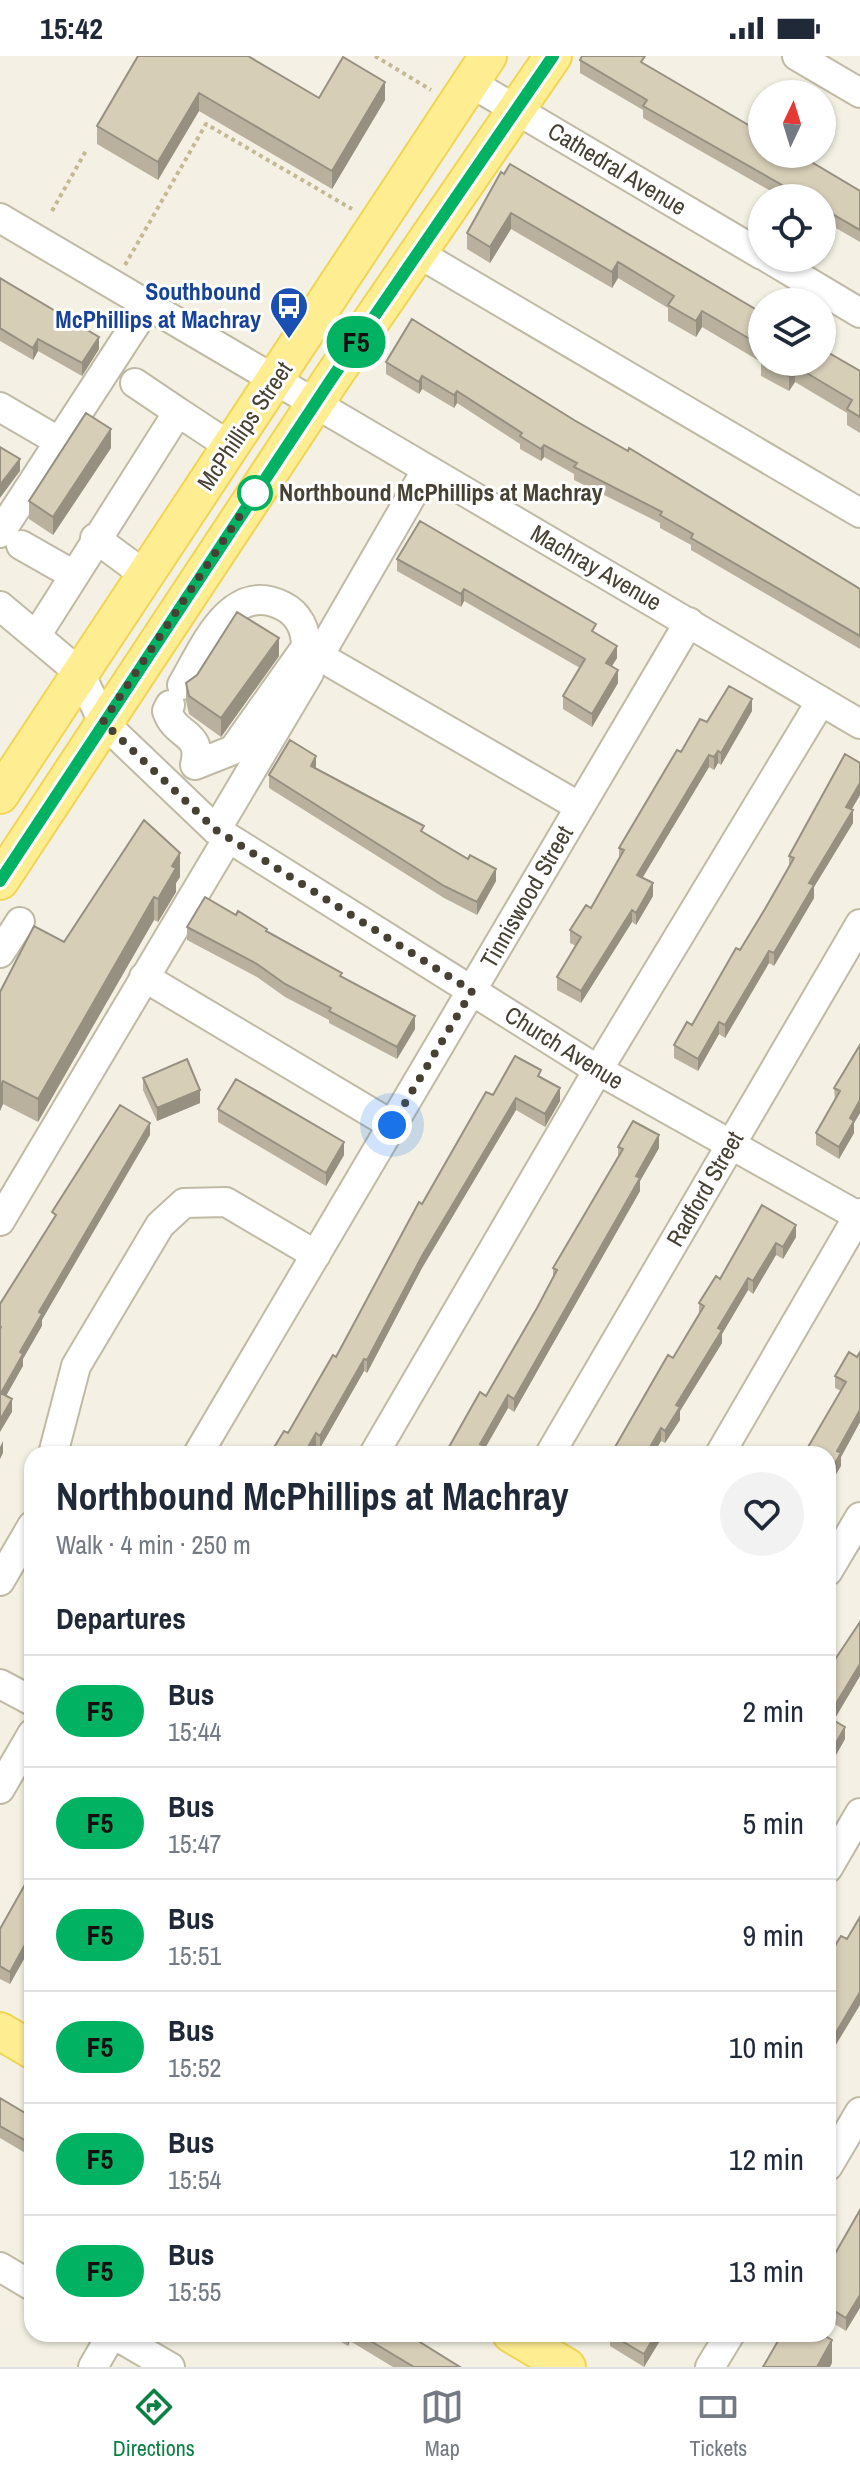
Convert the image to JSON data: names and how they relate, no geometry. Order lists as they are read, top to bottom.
{
  "streets": {
    "main road": ["McPhillips Street"],
    "street": [
      "Cathedral Avenue",
      "Machray Avenue",
      "Tinniswood Street",
      "Church Avenue",
      "Radford Street"
    ]
  },
  "crossings": [
    ["Cathedral Avenue", "McPhillips Street"],
    ["McPhillips Street", "Machray Avenue"],
    ["McPhillips Street", "Church Avenue"],
    ["Machray Avenue", "Tinniswood Street"],
    ["Tinniswood Street", "Church Avenue"],
    ["Church Avenue", "Radford Street"]
  ],
  "places": {
    "bus stop": ["Southbound McPhillips at Machray"],
    "other": ["Northbound McPhillips at Machray"]
  },
  "lines": ["bus line F5"],
  "north": "top",
  "page": {
    "status": "15:42",
    "on_map": "F5",
    "heading": [
      ["Northbound McPhillips at Machray", "Walk · 4 min · 250 m"],
      "Departures"
    ],
    "list": [
      {
        "mark": "F5",
        "name": "Bus",
        "note": "15:44",
        "value": "2 min"
      },
      {
        "mark": "F5",
        "name": "Bus",
        "note": "15:47",
        "value": "5 min"
      },
      {
        "mark": "F5",
        "name": "Bus",
        "note": "15:51",
        "value": "9 min"
      },
      {
        "mark": "F5",
        "name": "Bus",
        "note": "15:52",
        "value": "10 min"
      },
      {
        "mark": "F5",
        "name": "Bus",
        "note": "15:54",
        "value": "12 min"
      },
      {
        "mark": "F5",
        "name": "Bus",
        "note": "15:55",
        "value": "13 min"
      }
    ],
    "tabs": ["Directions", "Map", "Tickets"]
  }
}
